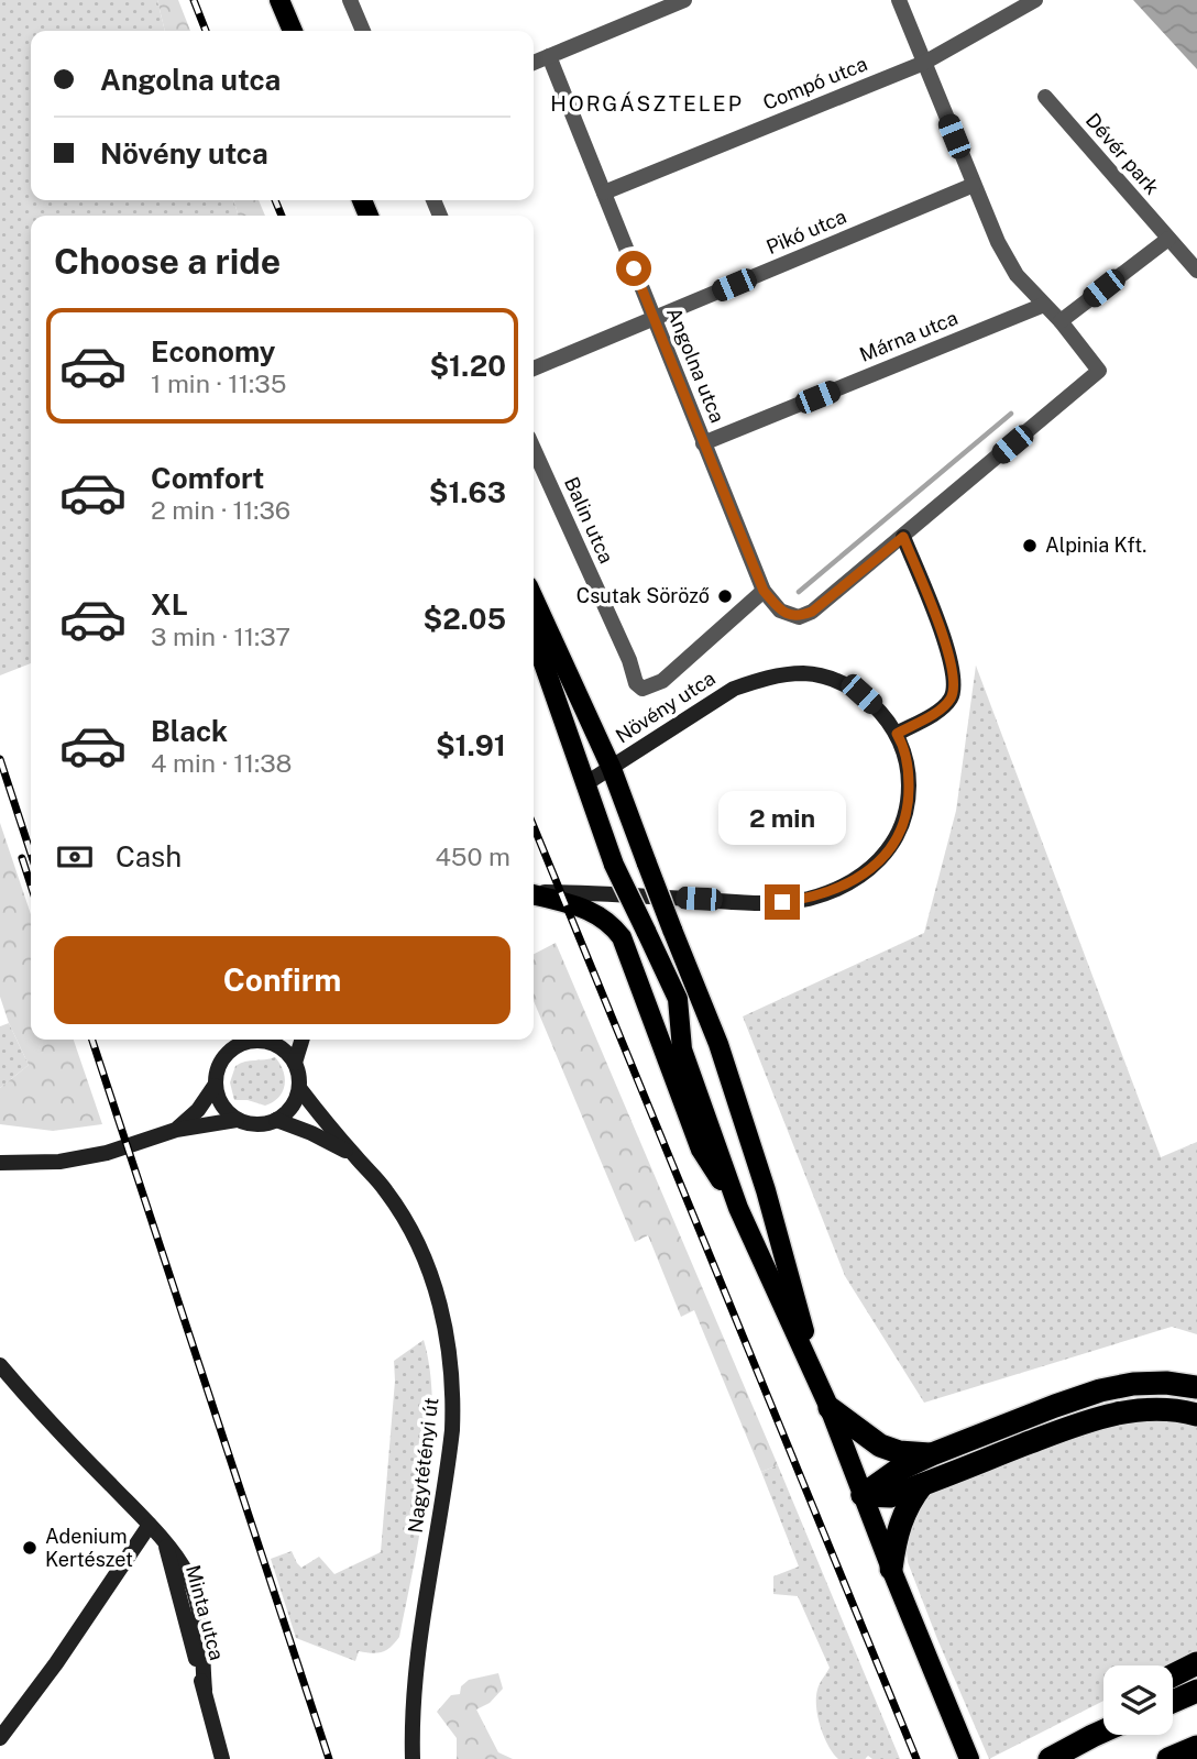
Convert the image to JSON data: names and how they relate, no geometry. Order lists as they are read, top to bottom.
{
  "streets": {
    "main road": ["Növény utca", "Nagytétényi út", "Minta utca"],
    "street": [
      "Compó utca",
      "Dévér park",
      "Pikó utca",
      "Márna utca",
      "Angolna utca",
      "Balin utca"
    ]
  },
  "crossings": [
    ["Compó utca", "Angolna utca"],
    ["Pikó utca", "Angolna utca"],
    ["Márna utca", "Angolna utca"],
    ["Angolna utca", "Balin utca"]
  ],
  "districts": ["HORGÁSZTELEP"],
  "places": ["Alpinia Kft.", "Csutak Söröző", "Adenium Kertészet"],
  "page": {
    "banner": ["Angolna utca", "Növény utca"],
    "heading": "Choose a ride",
    "list": [
      {
        "name": "Economy",
        "note": "1 min · 11:35",
        "value": "$1.20"
      },
      {
        "name": "Comfort",
        "note": "2 min · 11:36",
        "value": "$1.63"
      },
      {
        "name": "XL",
        "note": "3 min · 11:37",
        "value": "$2.05"
      },
      {
        "name": "Black",
        "note": "4 min · 11:38",
        "value": "$1.91"
      }
    ],
    "bubble": "2 min",
    "pay": ["Cash", "450 m"],
    "buttons": "Confirm"
  }
}
